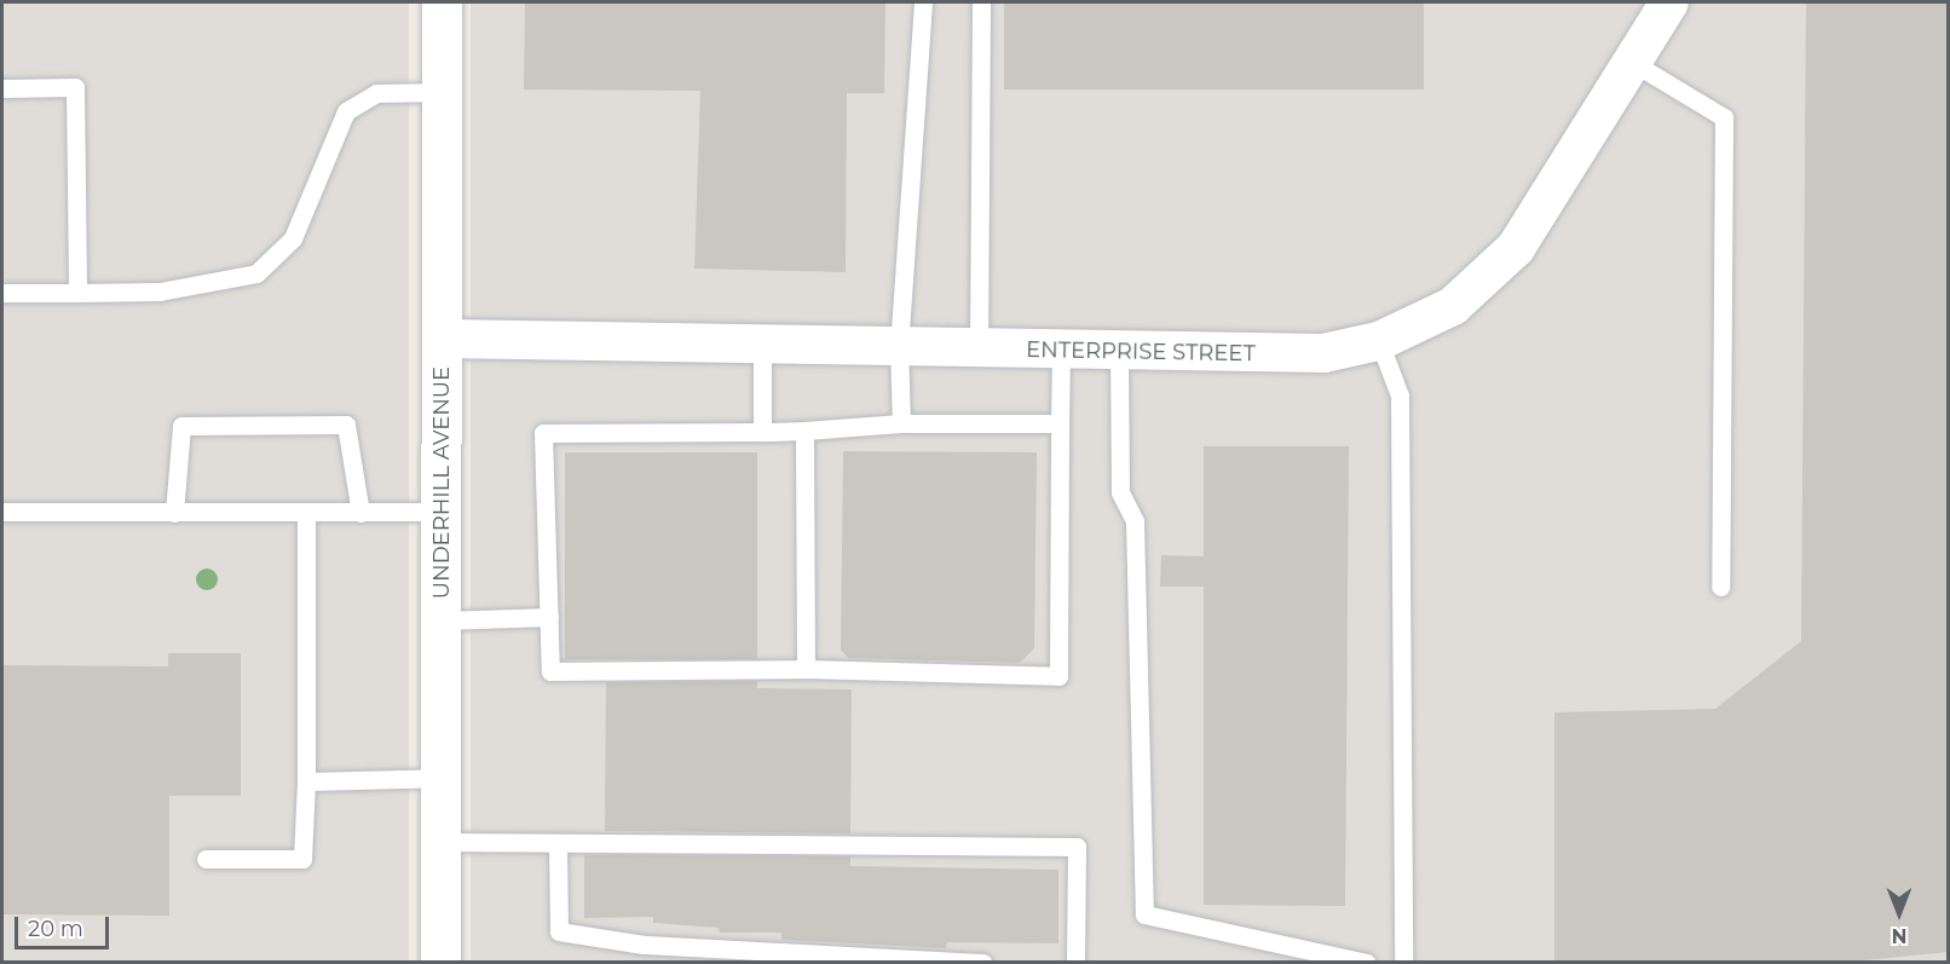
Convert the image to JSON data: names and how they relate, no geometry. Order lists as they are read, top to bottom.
{
  "streets": {
    "street": ["ENTERPRISE STREET", "UNDERHILL AVENUE"]
  },
  "crossings": [
    ["ENTERPRISE STREET", "UNDERHILL AVENUE"]
  ],
  "scale_bar": "20 m",
  "north": "bottom"
}
